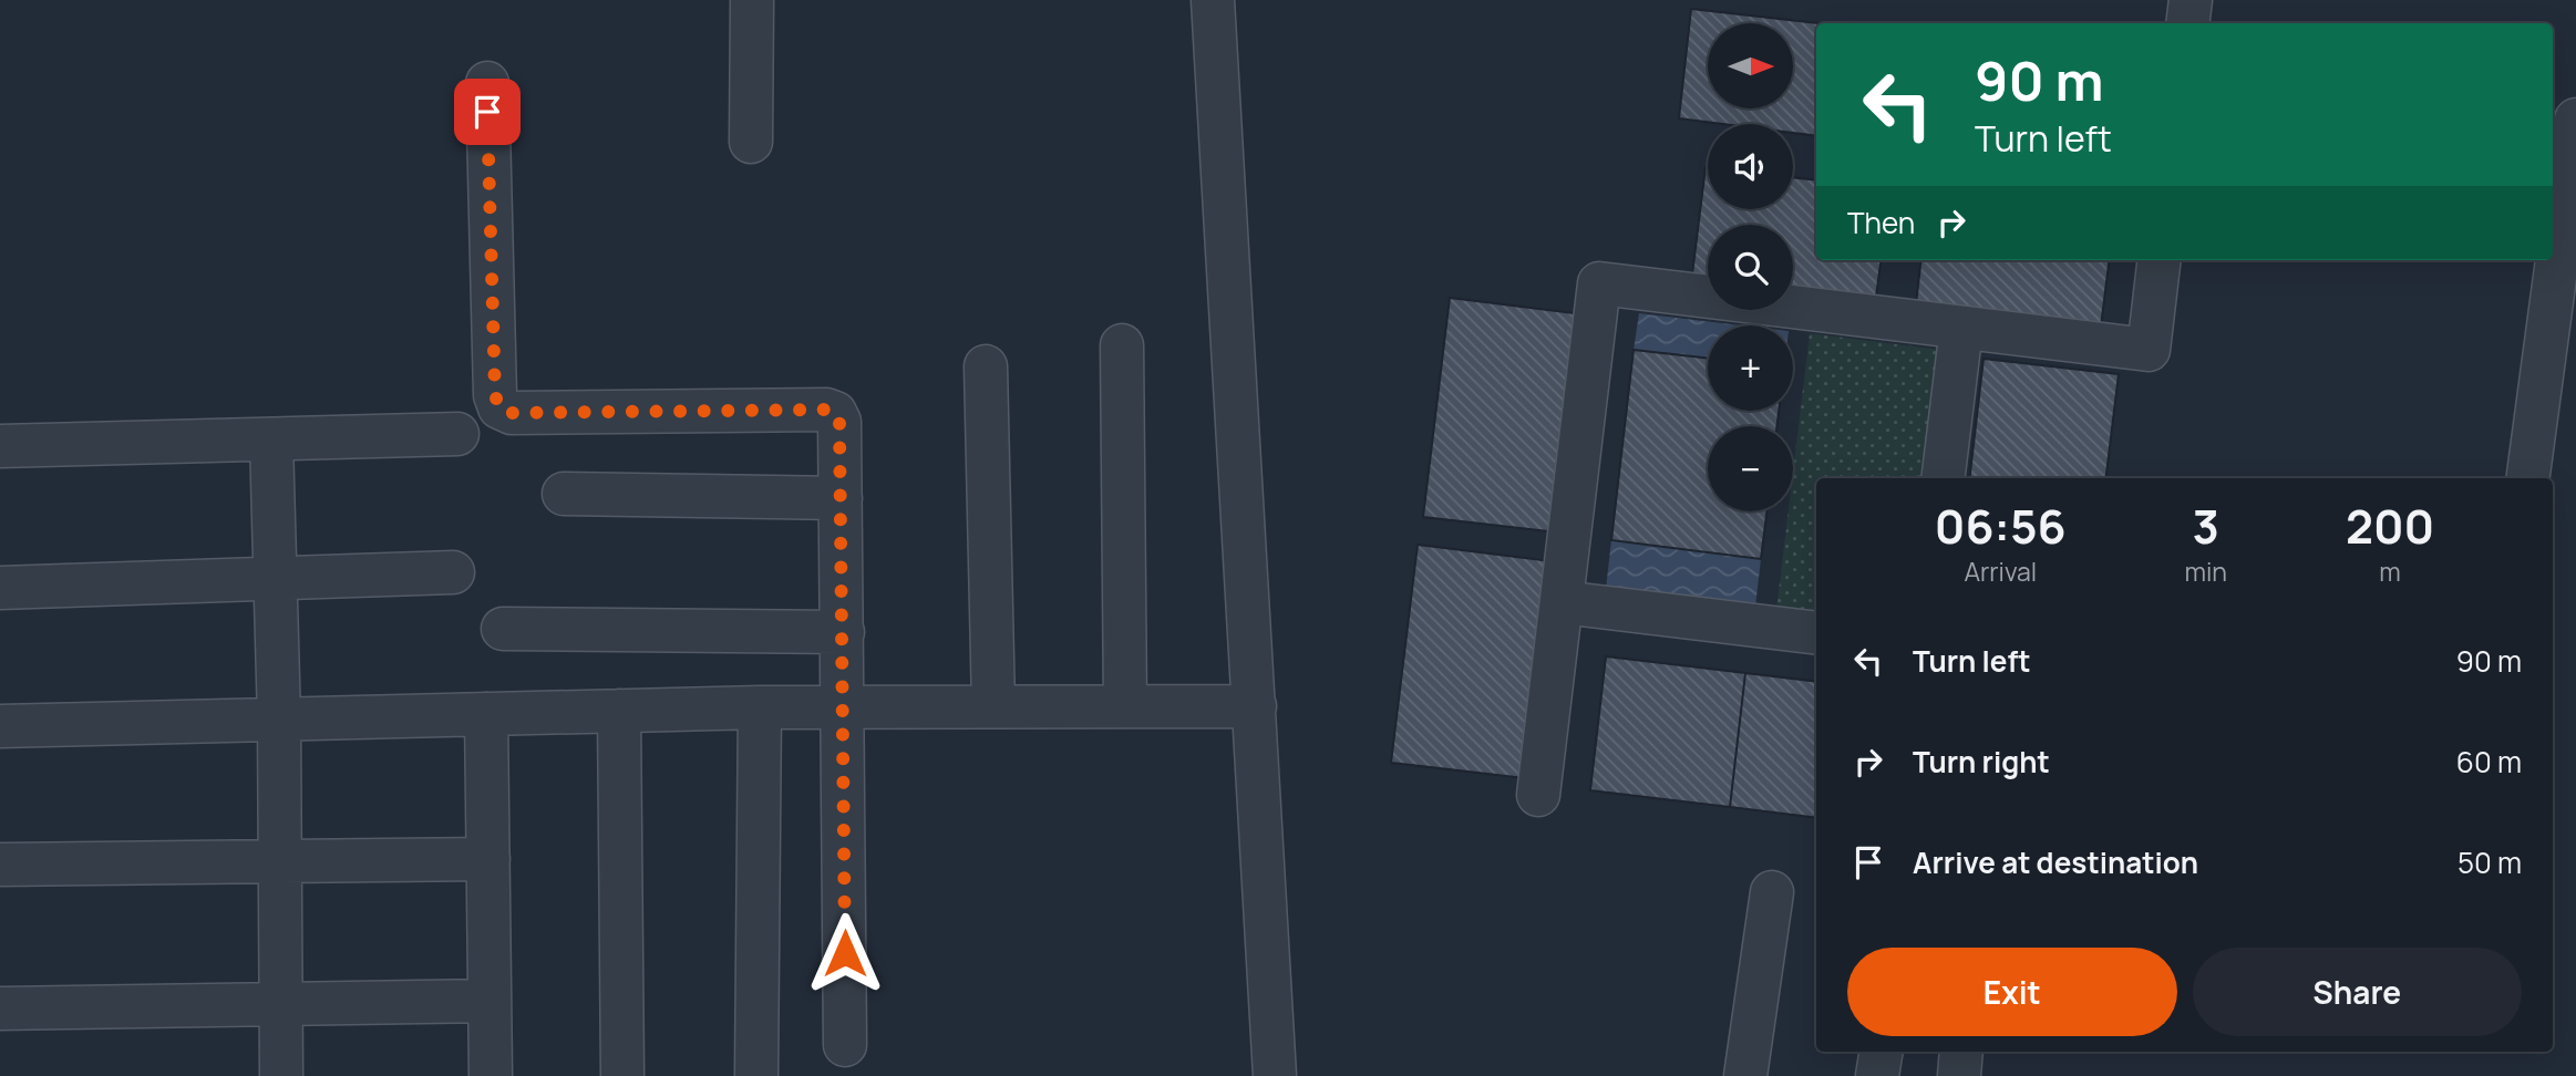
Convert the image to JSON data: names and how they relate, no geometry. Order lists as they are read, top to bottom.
{
  "north": "right",
  "page": {
    "map_buttons": ["+", "−"],
    "turn": ["90 m", "Turn left"],
    "then": "Then",
    "eta": [
      "06:56",
      "Arrival",
      "3",
      "min",
      "200",
      "m"
    ],
    "list": [
      {
        "name": "Turn left",
        "value": "90 m"
      },
      {
        "name": "Turn right",
        "value": "60 m"
      },
      {
        "name": "Arrive at destination",
        "value": "50 m"
      }
    ],
    "buttons": ["Exit", "Share"]
  }
}
